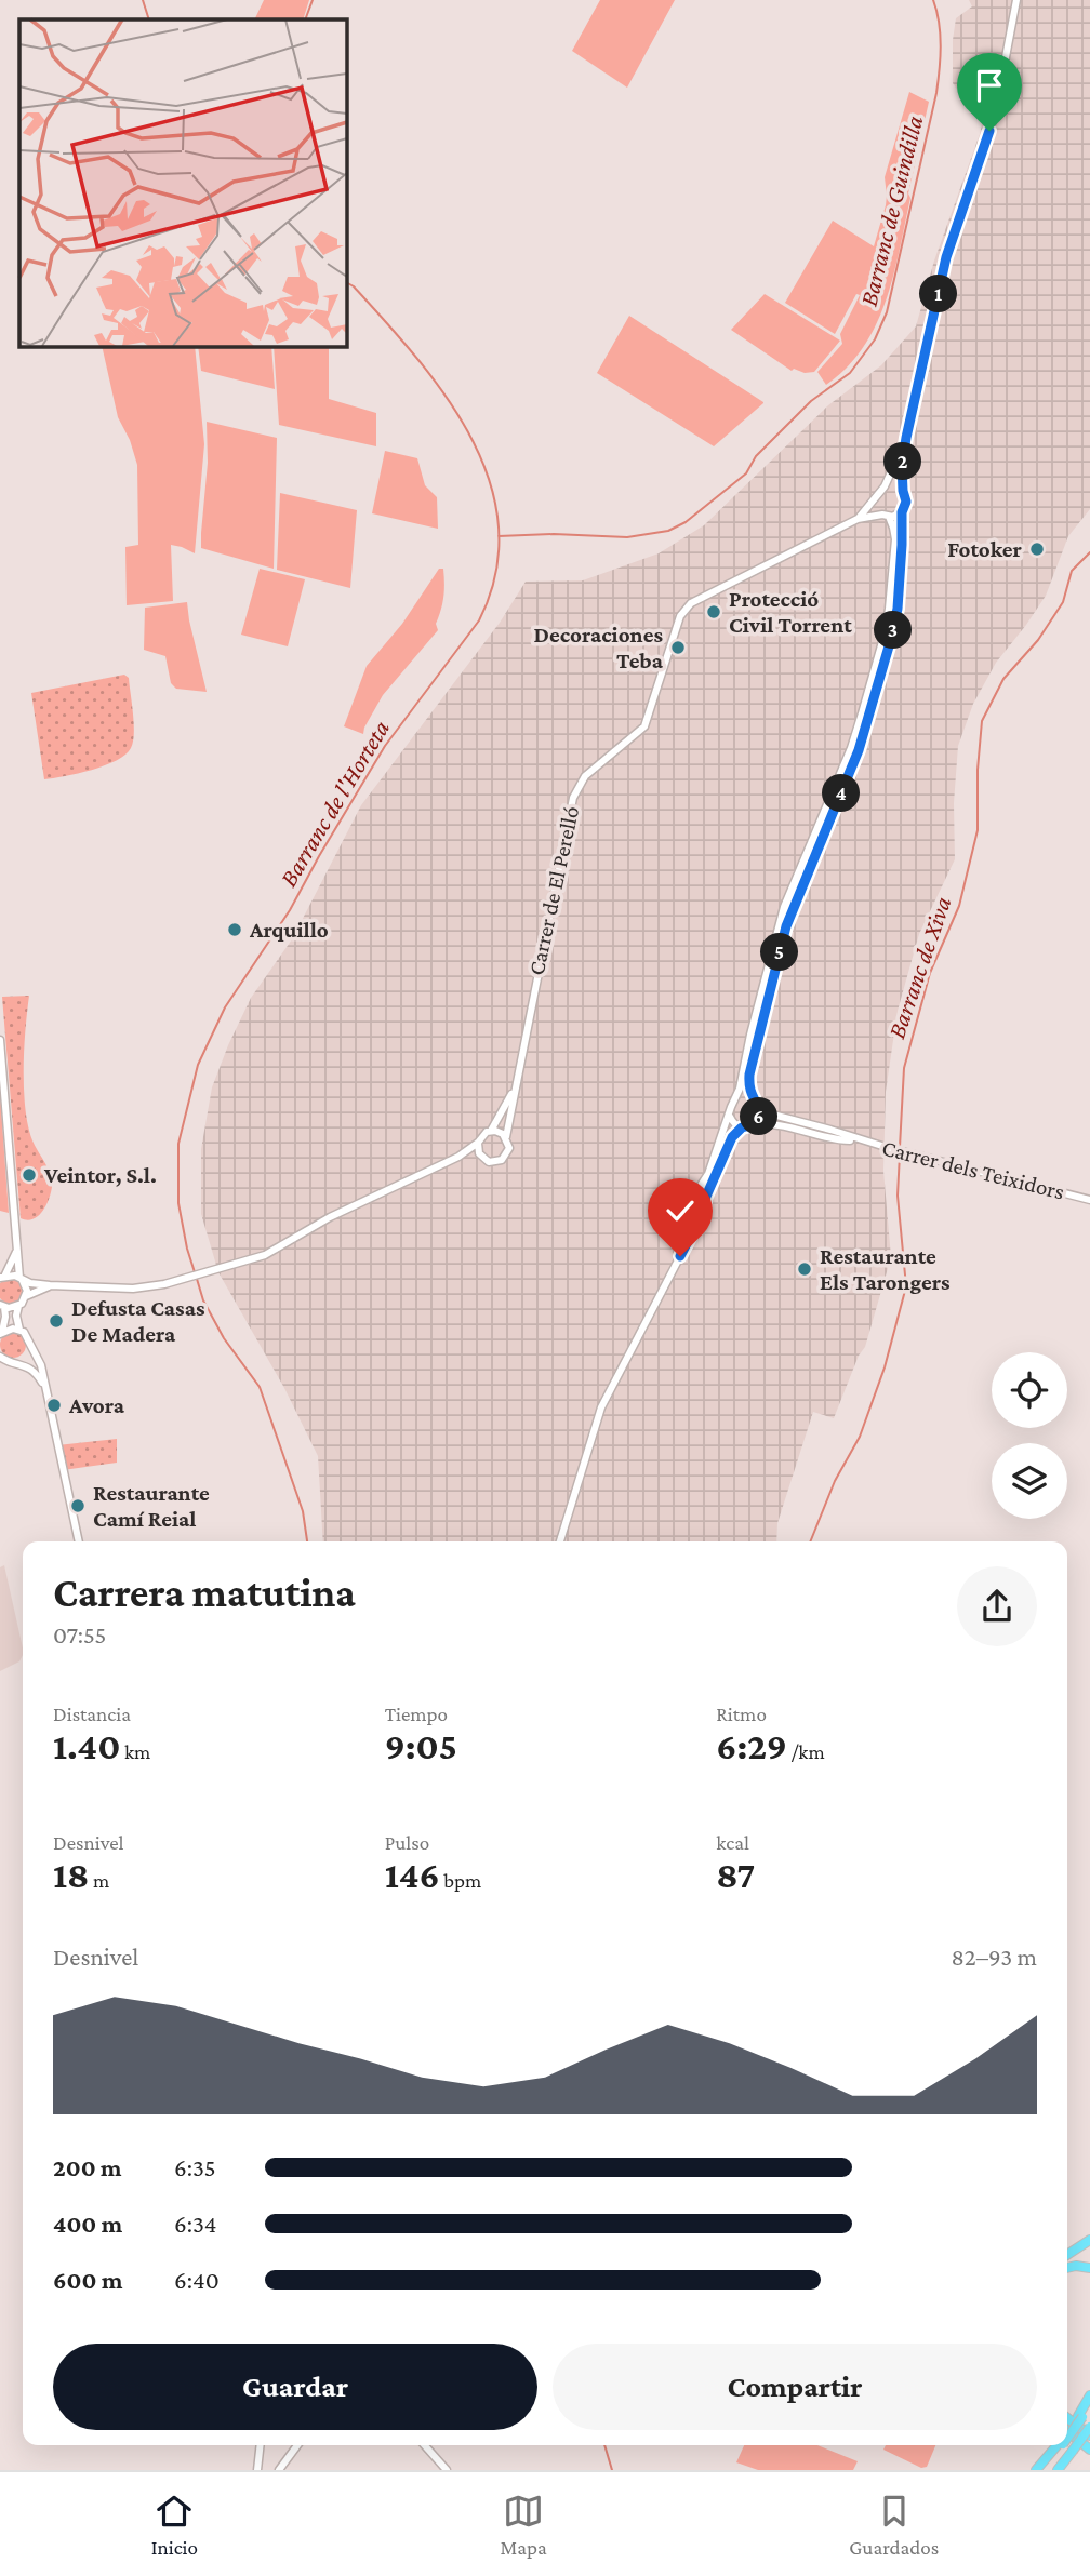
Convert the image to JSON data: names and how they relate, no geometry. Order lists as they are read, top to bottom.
{
  "streets": {
    "street": ["Carrer de El Perelló", "Carrer dels Teixidors"]
  },
  "water": ["Barranc de Guindilla", "Barranc de l'Horteta", "Barranc de Xiva"],
  "places": [
    "Fotoker",
    "Protecció Civil Torrent",
    "Decoraciones Teba",
    "Arquillo",
    "Veintor, S.l.",
    "Restaurante Els Tarongers",
    "Defusta Casas De Madera",
    "Avora",
    "Restaurante Camí Reial"
  ],
  "page": {
    "pins": [
      "1",
      "2",
      "3",
      "4",
      "5",
      "6"
    ],
    "heading": ["Carrera matutina", "07:55"],
    "stats": [
      ["Distancia", "1.40 km"],
      ["Tiempo", "9:05"],
      ["Ritmo", "6:29 /km"],
      ["Desnivel", "18 m"],
      ["Pulso", "146 bpm"],
      ["kcal", "87"]
    ],
    "chart": ["Desnivel", "82–93 m"],
    "list": [
      {
        "name": "200 m",
        "note": "6:35"
      },
      {
        "name": "400 m",
        "note": "6:34"
      },
      {
        "name": "600 m",
        "note": "6:40"
      }
    ],
    "buttons": ["Guardar", "Compartir"],
    "tabs": ["Inicio", "Mapa", "Guardados"]
  }
}
